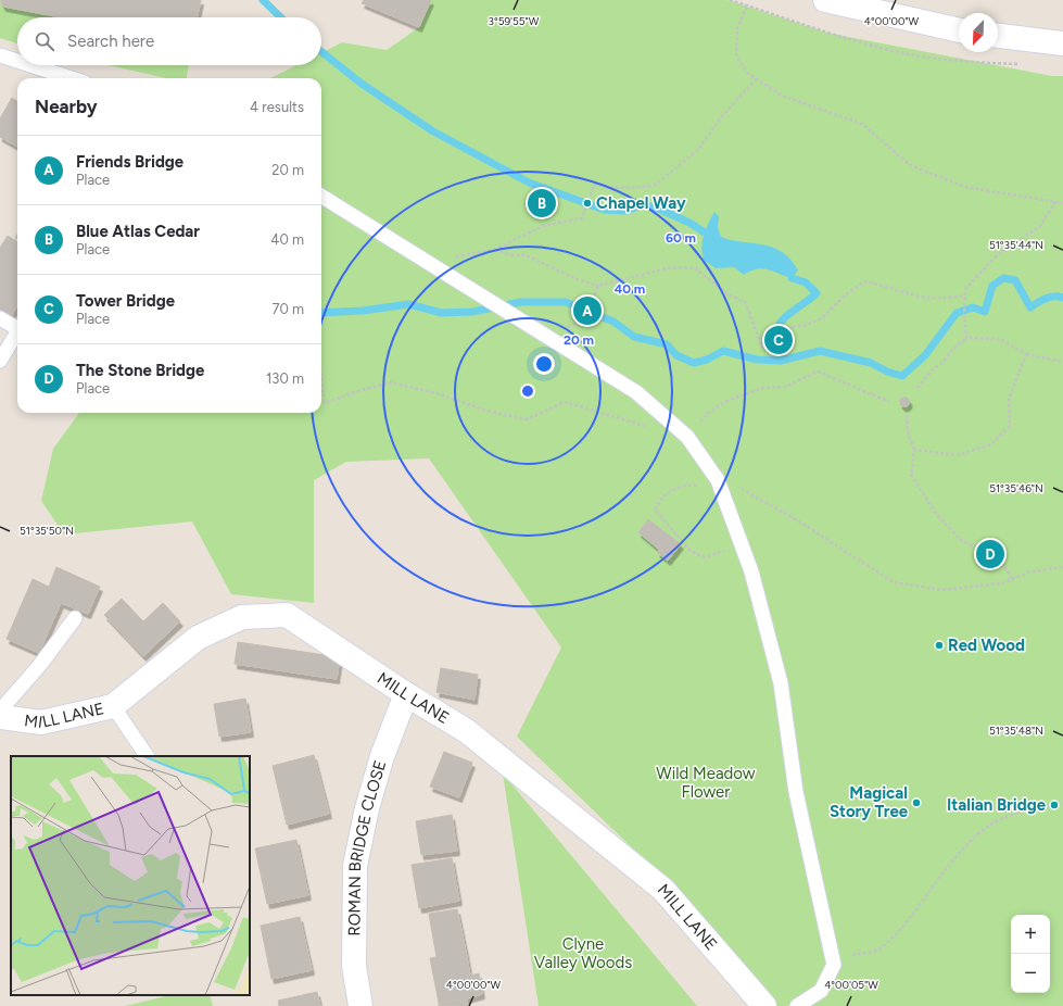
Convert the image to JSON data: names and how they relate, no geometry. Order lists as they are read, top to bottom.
{
  "streets": {
    "street": ["MILL LANE", "ROMAN BRIDGE CLOSE"]
  },
  "crossings": [
    ["MILL LANE", "ROMAN BRIDGE CLOSE"]
  ],
  "parks": ["Wild Meadow Flower", "Clyne Valley Woods"],
  "places": [
    "Chapel Way",
    "Red Wood",
    "Magical Story Tree",
    "Italian Bridge"
  ],
  "north": "bottom left",
  "page": {
    "search": "Search here",
    "heading": ["Nearby", "4 results"],
    "list": [
      {
        "mark": "A",
        "name": "Friends Bridge",
        "note": "Place",
        "value": "20 m"
      },
      {
        "mark": "B",
        "name": "Blue Atlas Cedar",
        "note": "Place",
        "value": "40 m"
      },
      {
        "mark": "C",
        "name": "Tower Bridge",
        "note": "Place",
        "value": "70 m"
      },
      {
        "mark": "D",
        "name": "The Stone Bridge",
        "note": "Place",
        "value": "130 m"
      }
    ],
    "pins": [
      "B",
      "A",
      "C",
      "D"
    ],
    "map_buttons": ["+", "−"]
  },
  "coordinates": [
    "4°00'00\"W",
    "3°59'55\"W",
    "51°35'44\"N",
    "51°35'46\"N",
    "51°35'50\"N",
    "51°35'48\"N",
    "4°00'05\"W"
  ],
  "rings": ["60 m", "40 m", "20 m"]
}
